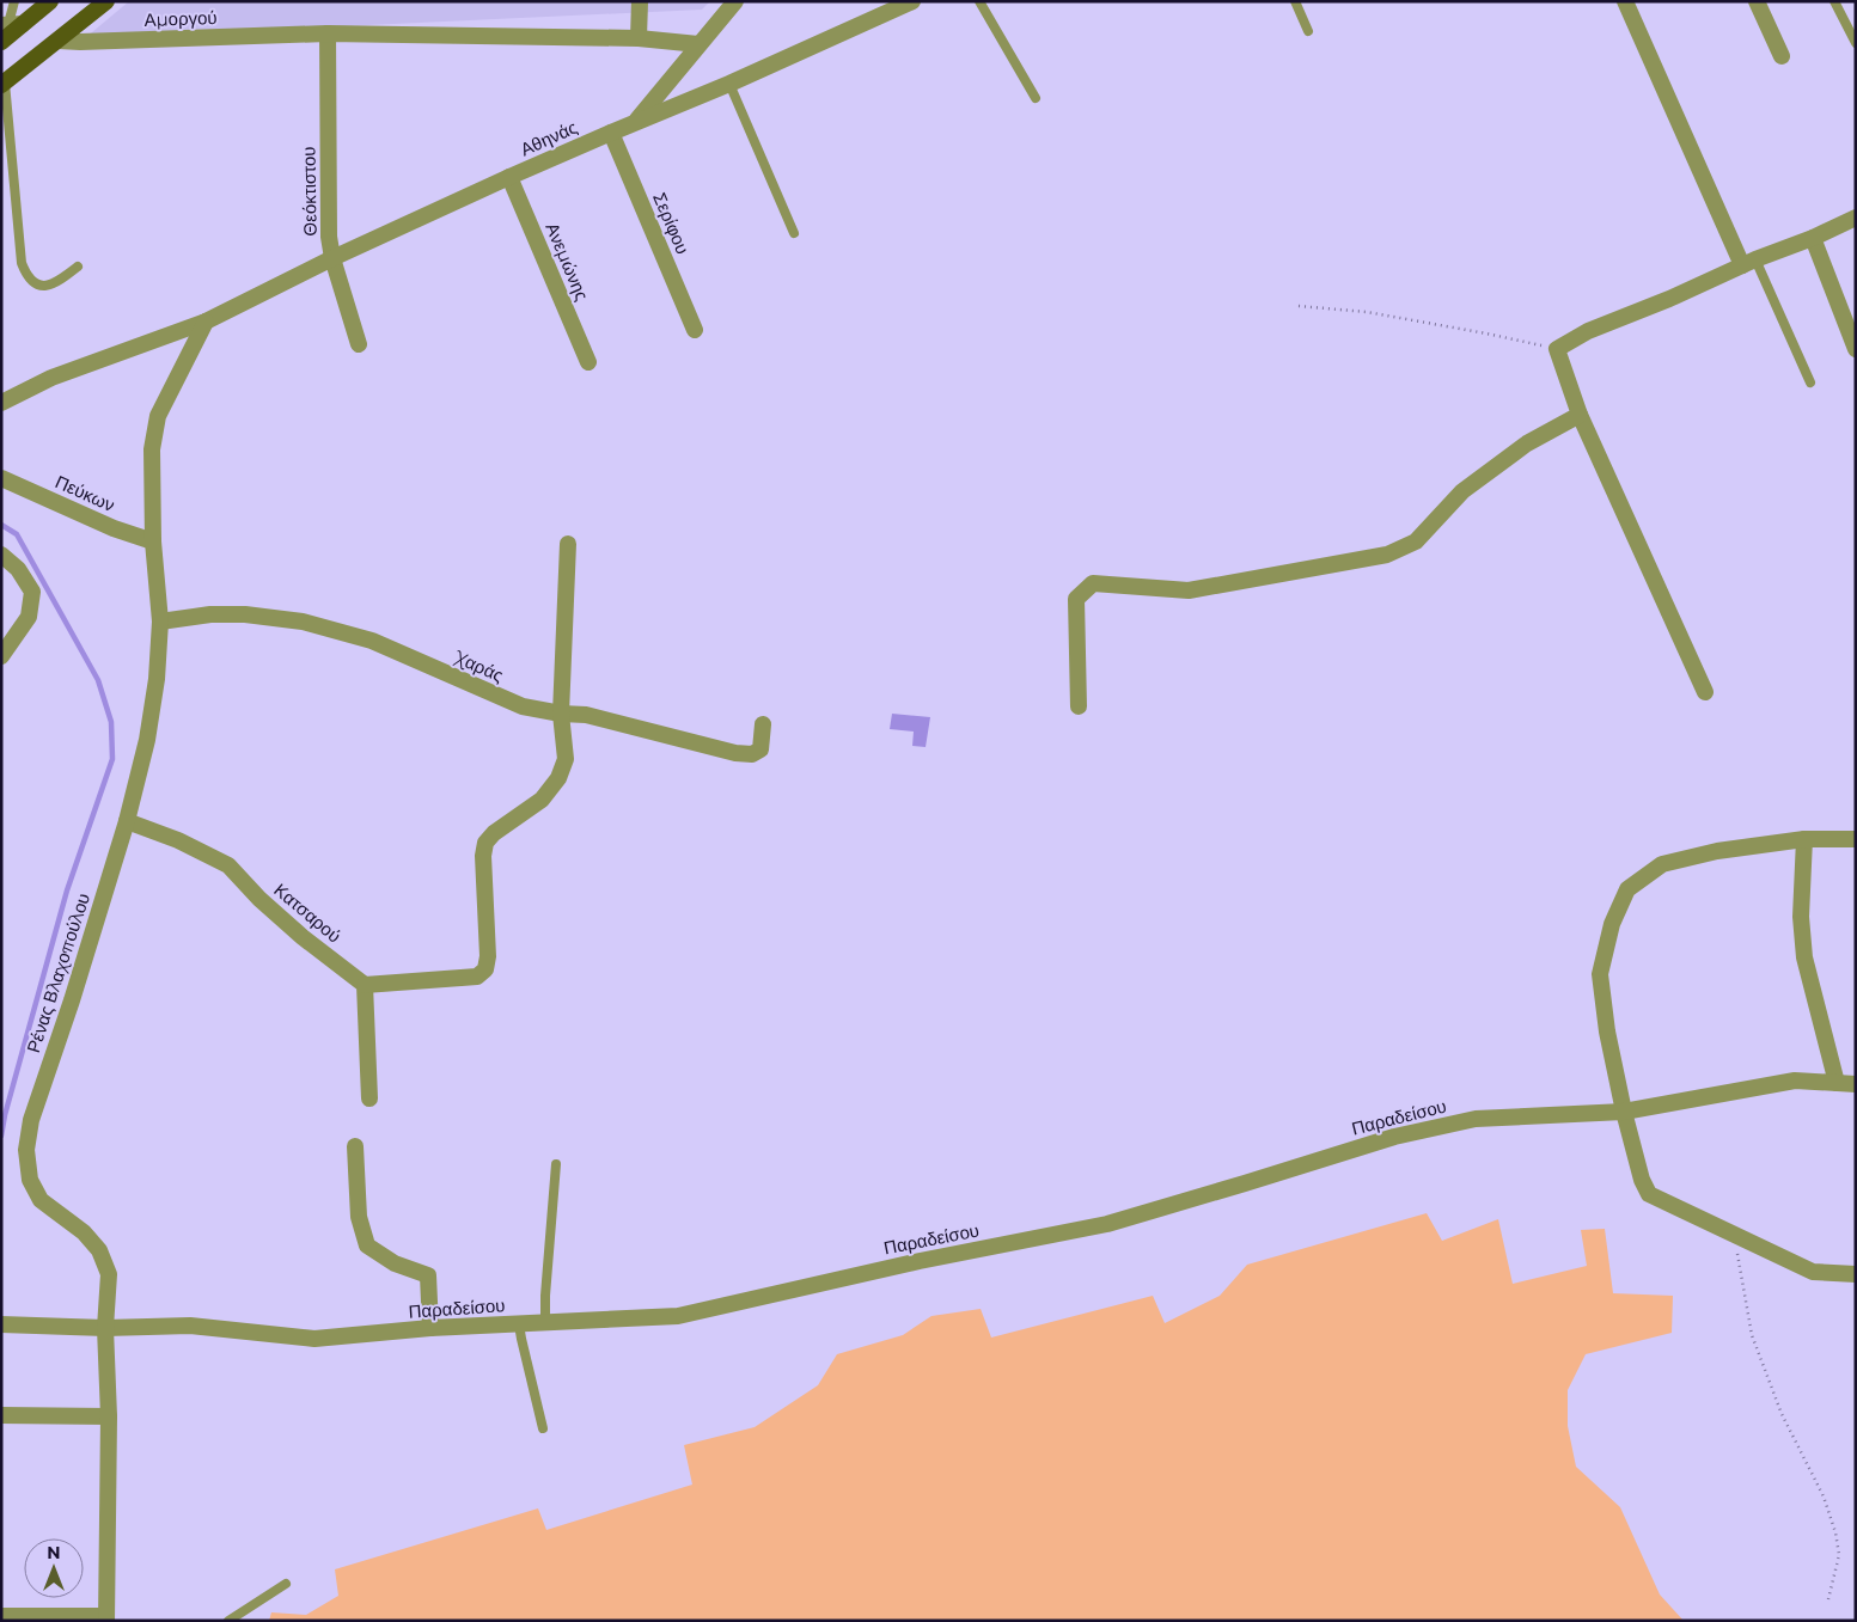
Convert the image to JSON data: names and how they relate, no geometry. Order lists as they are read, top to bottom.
{
  "streets": {
    "street": [
      "Αμοργού",
      "Αθηνάς",
      "Θεόκτιστου",
      "Σερίφου",
      "Ανεμώνης",
      "Πεύκων",
      "Χαράς",
      "Κατσαρού",
      "Ρένας Βλαχοπούλου",
      "Παραδείσου"
    ]
  },
  "crossings": [
    ["Αμοργού", "Θεόκτιστου"],
    ["Αθηνάς", "Θεόκτιστου"],
    ["Αθηνάς", "Σερίφου"],
    ["Αθηνάς", "Ανεμώνης"],
    ["Αθηνάς", "Ρένας Βλαχοπούλου"],
    ["Πεύκων", "Ρένας Βλαχοπούλου"],
    ["Χαράς", "Ρένας Βλαχοπούλου"],
    ["Κατσαρού", "Ρένας Βλαχοπούλου"],
    ["Ρένας Βλαχοπούλου", "Παραδείσου"]
  ],
  "north": "top"
}
